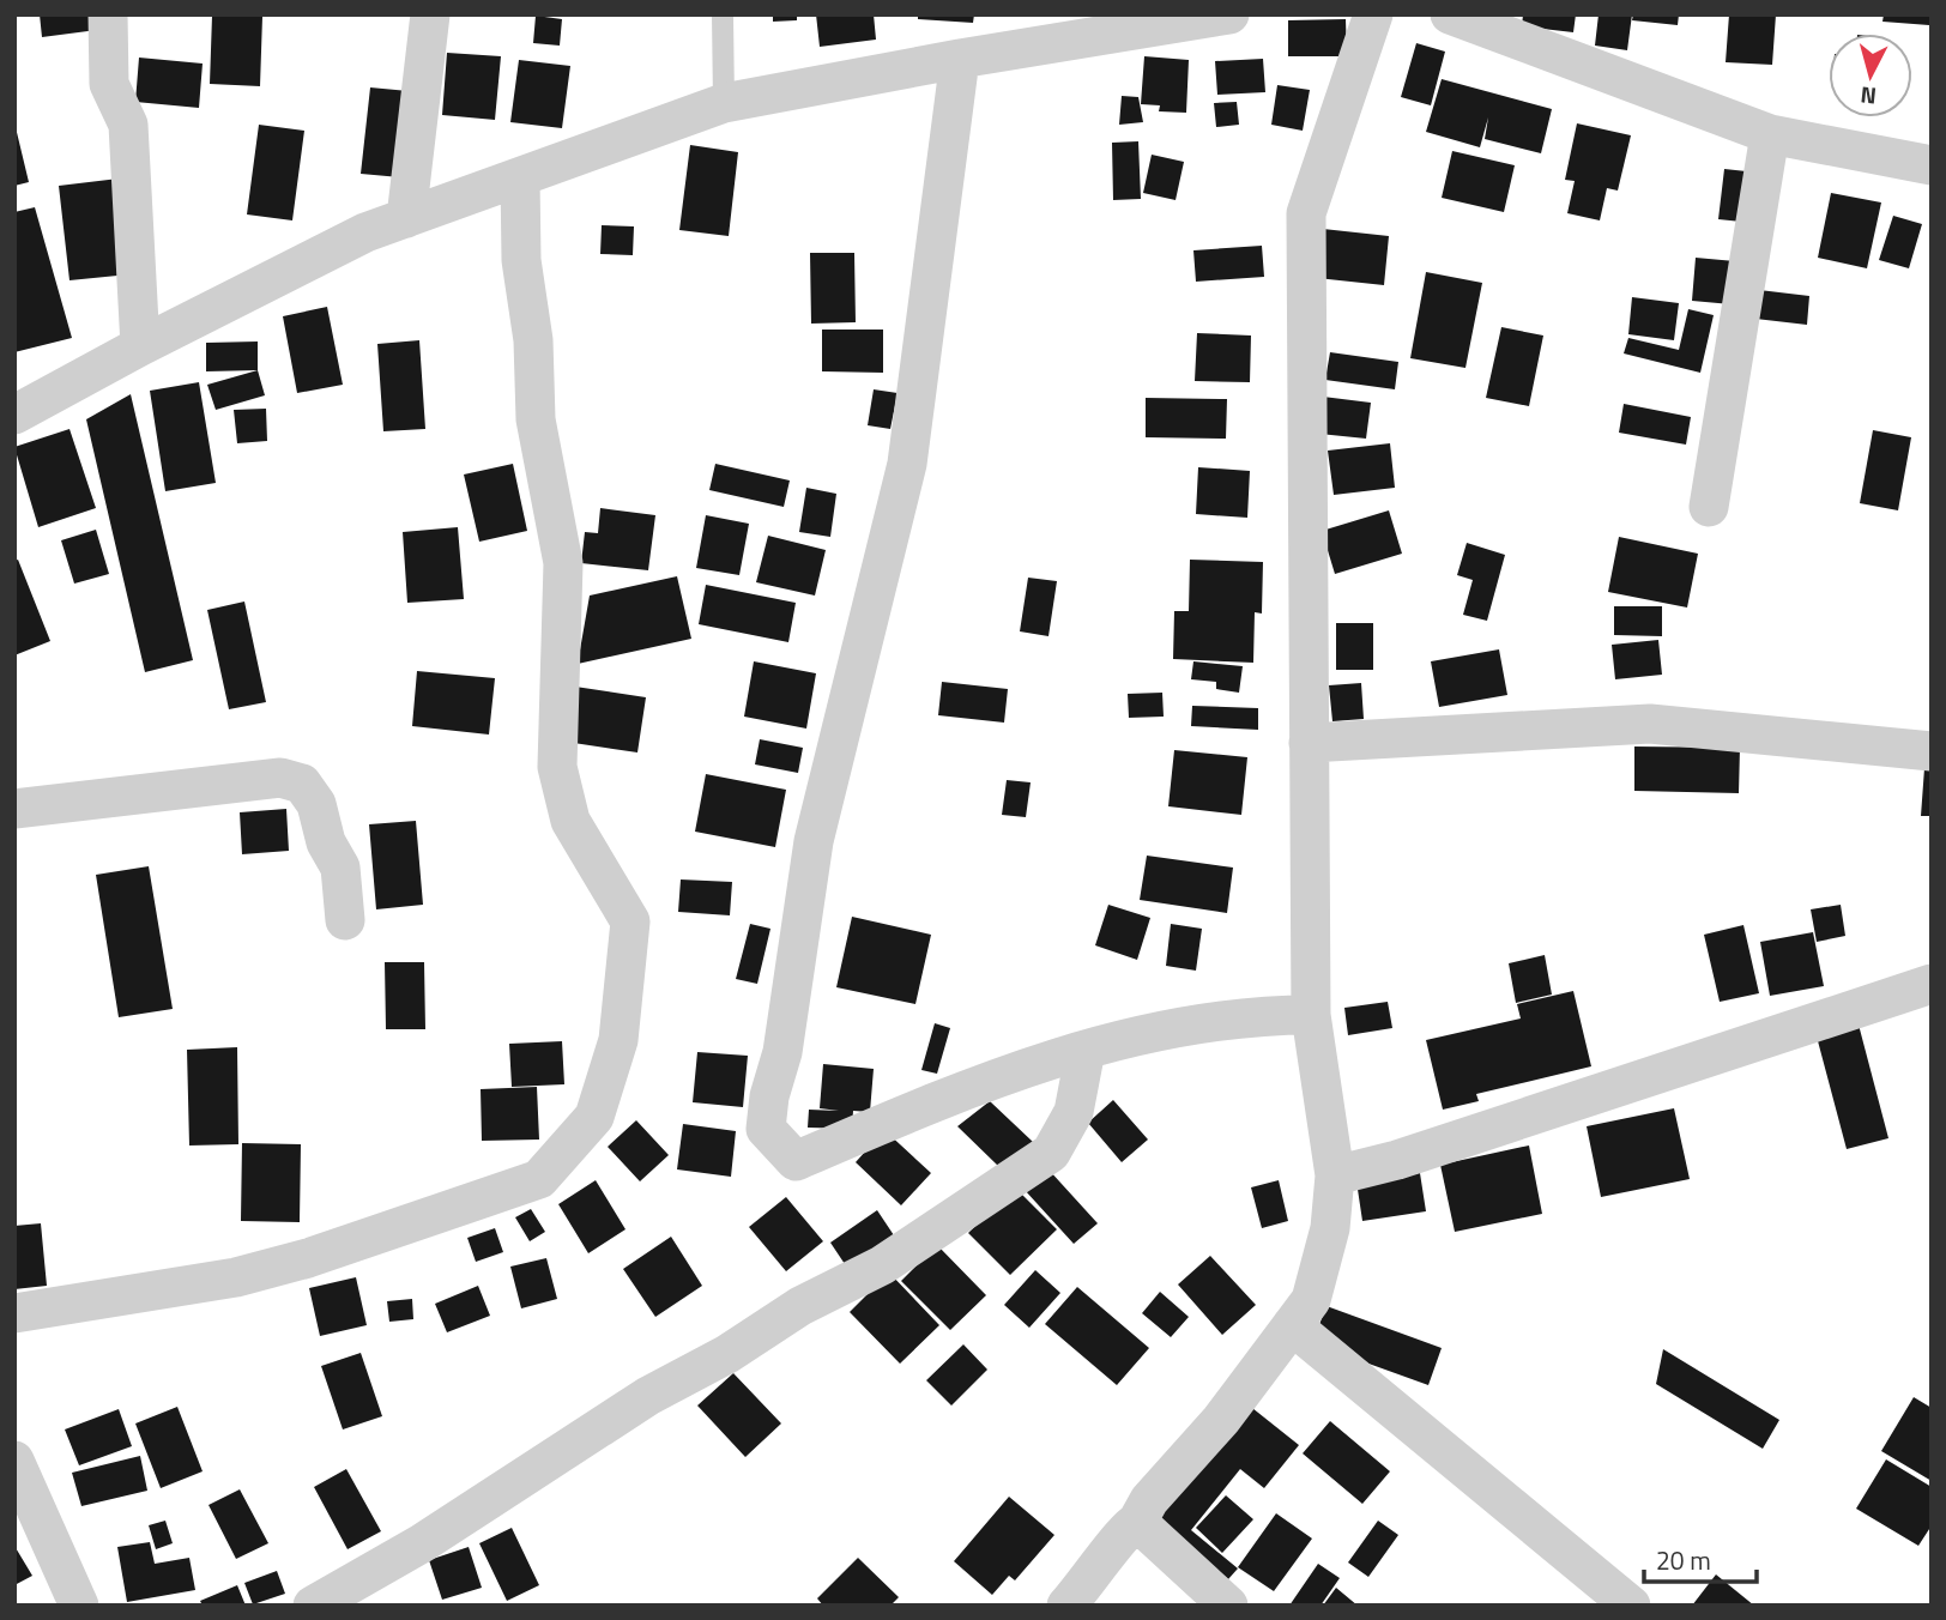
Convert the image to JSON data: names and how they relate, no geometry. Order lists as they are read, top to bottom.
{
  "scale_bar": "20 m",
  "north": "bottom"
}
